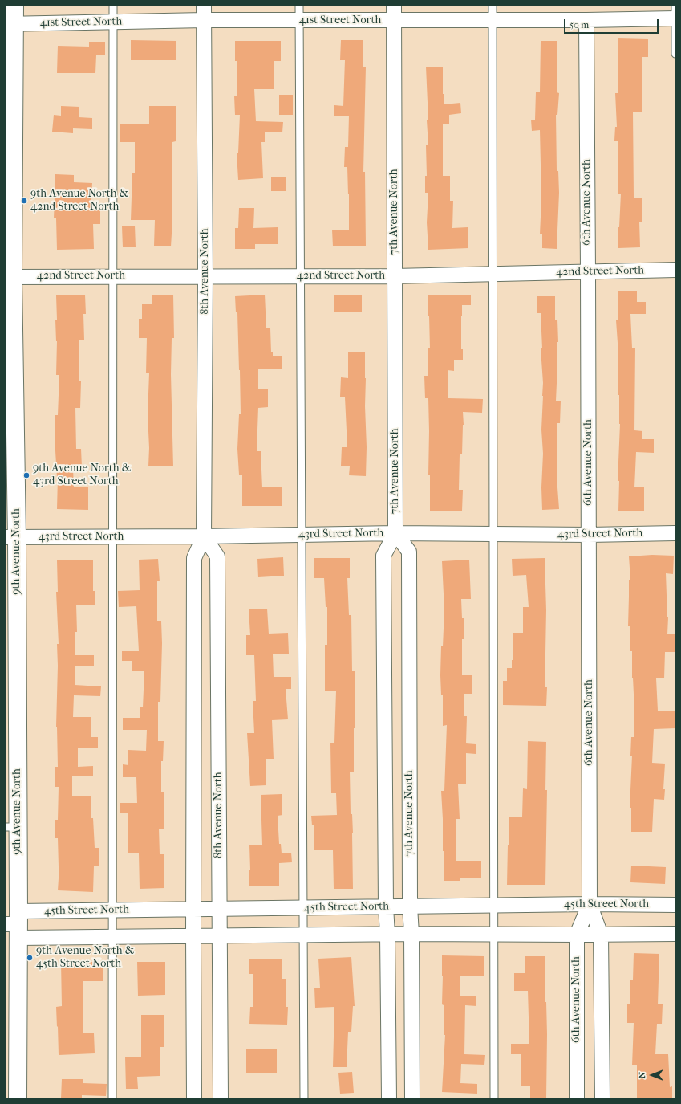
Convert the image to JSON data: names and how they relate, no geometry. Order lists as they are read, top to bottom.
{
  "streets": {
    "street": [
      "41st Street North",
      "6th Avenue North",
      "7th Avenue North",
      "8th Avenue North",
      "42nd Street North",
      "43rd Street North",
      "9th Avenue North",
      "45th Street North"
    ]
  },
  "crossings": [
    ["41st Street North", "6th Avenue North"],
    ["41st Street North", "7th Avenue North"],
    ["41st Street North", "8th Avenue North"],
    ["41st Street North", "9th Avenue North"],
    ["6th Avenue North", "42nd Street North"],
    ["6th Avenue North", "43rd Street North"],
    ["6th Avenue North", "45th Street North"],
    ["7th Avenue North", "42nd Street North"],
    ["7th Avenue North", "43rd Street North"],
    ["7th Avenue North", "45th Street North"],
    ["8th Avenue North", "42nd Street North"],
    ["8th Avenue North", "43rd Street North"],
    ["8th Avenue North", "45th Street North"],
    ["42nd Street North", "9th Avenue North"],
    ["43rd Street North", "9th Avenue North"],
    ["9th Avenue North", "45th Street North"]
  ],
  "places": ["9th Avenue North & 42nd Street North", "9th Avenue North & 43rd Street North", "9th Avenue North & 45th Street North"],
  "scale_bar": "50 m",
  "north": "left"
}
